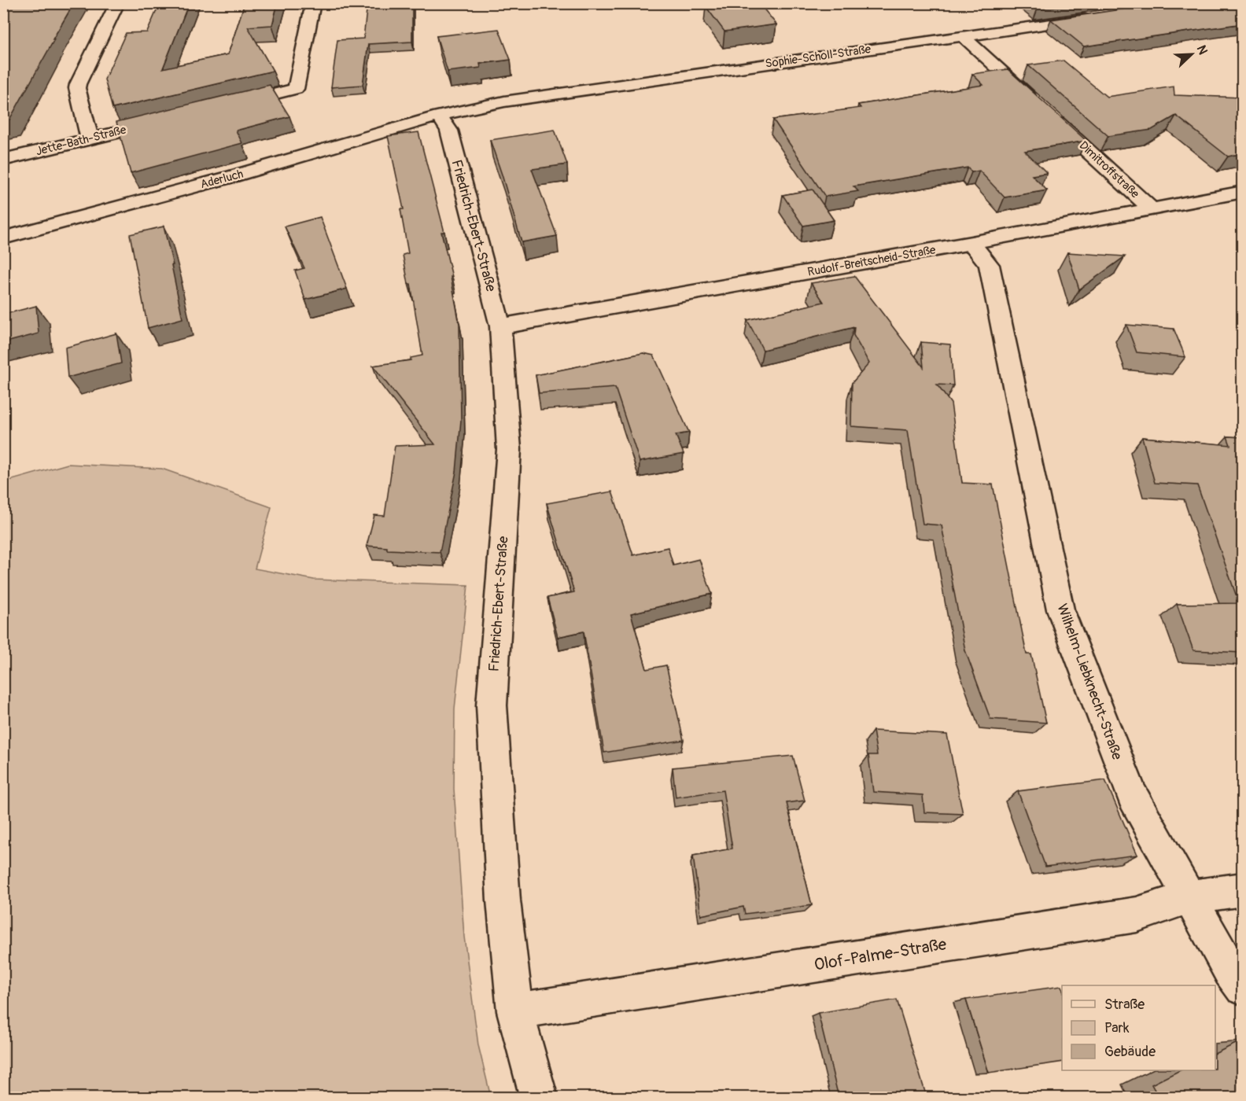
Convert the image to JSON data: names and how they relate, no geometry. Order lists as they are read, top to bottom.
{
  "streets": {
    "street": [
      "Sophie-Scholl-Straße",
      "Jette-Bath-Straße",
      "Dimitroffstraße",
      "Aderluch",
      "Friedrich-Ebert-Straße",
      "Rudolf-Breitscheid-Straße",
      "Wilhelm-Liebknecht-Straße",
      "Olof-Palme-Straße"
    ]
  },
  "crossings": [
    ["Sophie-Scholl-Straße", "Aderluch"],
    ["Sophie-Scholl-Straße", "Friedrich-Ebert-Straße"],
    ["Dimitroffstraße", "Rudolf-Breitscheid-Straße"],
    ["Aderluch", "Friedrich-Ebert-Straße"],
    ["Friedrich-Ebert-Straße", "Rudolf-Breitscheid-Straße"],
    ["Friedrich-Ebert-Straße", "Olof-Palme-Straße"],
    ["Rudolf-Breitscheid-Straße", "Wilhelm-Liebknecht-Straße"],
    ["Wilhelm-Liebknecht-Straße", "Olof-Palme-Straße"]
  ],
  "legend": ["Straße", "Park", "Gebäude"],
  "north": "top right"
}
